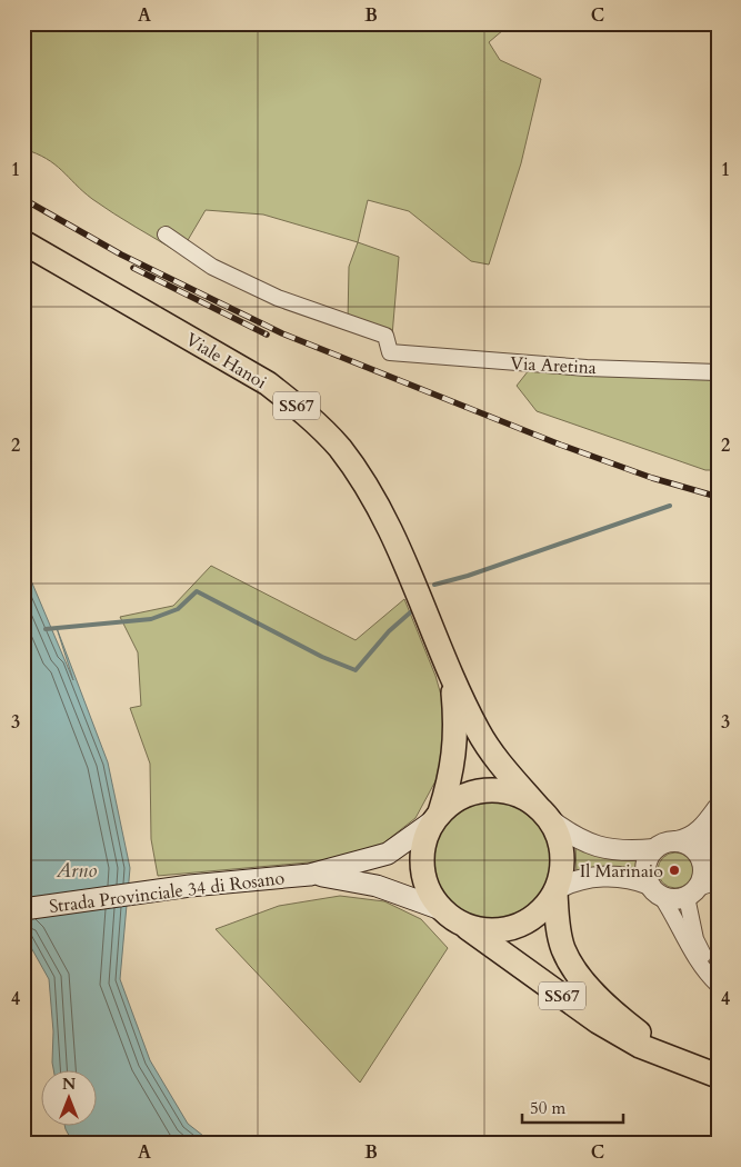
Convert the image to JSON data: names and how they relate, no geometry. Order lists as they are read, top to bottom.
{
  "streets": {
    "main road": ["Viale Hanoi", "SS67", "Strada Provinciale 34 di Rosano"],
    "street": ["Via Aretina"]
  },
  "crossings": [
    ["Viale Hanoi", "SS67"],
    ["Viale Hanoi", "Strada Provinciale 34 di Rosano"],
    ["SS67", "Strada Provinciale 34 di Rosano"]
  ],
  "water": ["Arno"],
  "places": ["Il Marinaio"],
  "scale_bar": "50 m",
  "north": "top",
  "grid": {
    "columns": ["A", "B", "C"],
    "rows": [
      "1",
      "2",
      "3",
      "4"
    ]
  }
}
